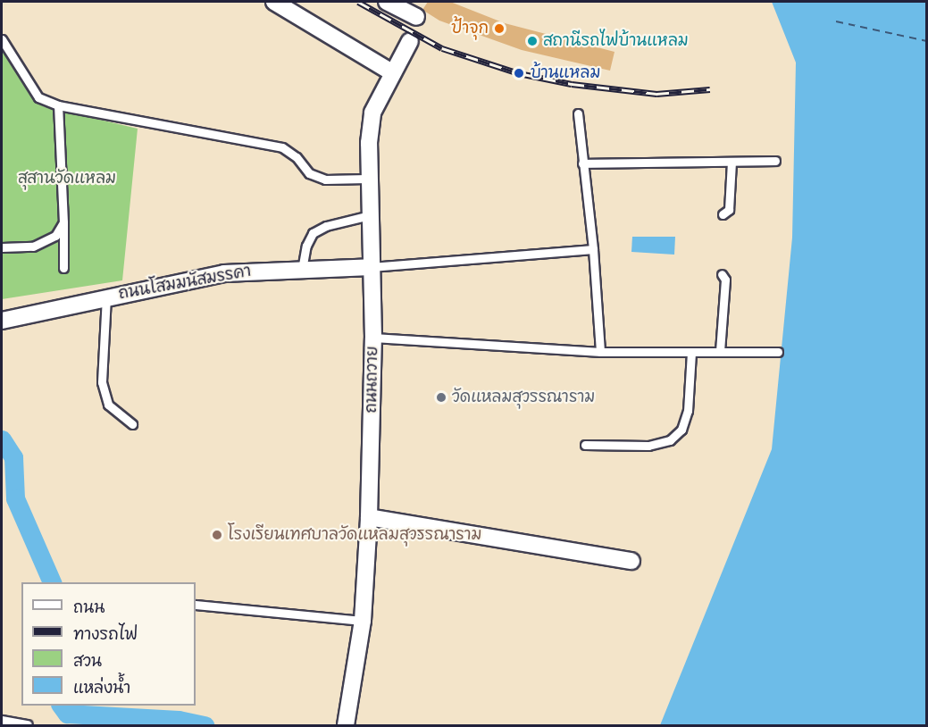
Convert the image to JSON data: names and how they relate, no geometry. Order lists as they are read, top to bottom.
{
  "streets": {
    "street": ["ถนนโสมมนัสมรรคา", "ถนนถวาย"]
  },
  "crossings": [
    ["ถนนโสมมนัสมรรคา", "ถนนถวาย"]
  ],
  "parks": ["สุสานวัดแหลม"],
  "places": [
    "ป้าจุก",
    "สถานีรถไฟบ้านแหลม",
    "บ้านแหลม",
    "วัดแหลมสุวรรณาราม",
    "โรงเรียนเทศบาลวัดแหลมสุวรรณาราม"
  ],
  "legend": [
    "ถนน",
    "ทางรถไฟ",
    "สวน",
    "แหล่งน้ำ"
  ]
}
